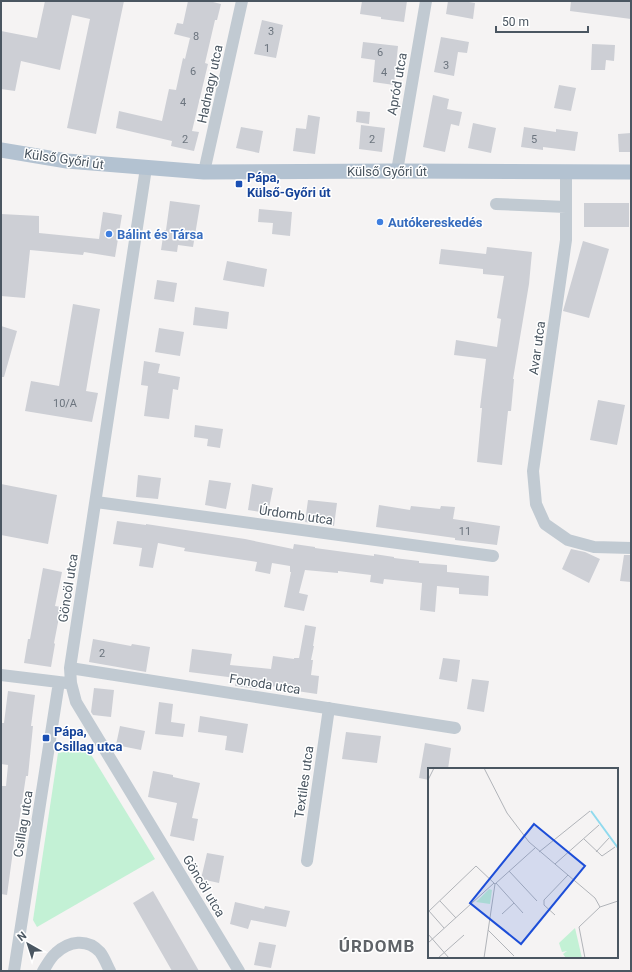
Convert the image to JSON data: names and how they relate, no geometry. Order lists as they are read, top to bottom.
{
  "streets": {
    "main road": ["Külső Győri út"],
    "street": [
      "Hadnagy utca",
      "Apród utca",
      "Avar utca",
      "Úrdomb utca",
      "Göncöl utca",
      "Fonoda utca",
      "Textiles utca",
      "Csillag utca"
    ]
  },
  "crossings": [
    ["Hadnagy utca", "Külső Győri út"],
    ["Apród utca", "Külső Győri út"],
    ["Külső Győri út", "Avar utca"],
    ["Külső Győri út", "Göncöl utca"],
    ["Úrdomb utca", "Göncöl utca"],
    ["Göncöl utca", "Fonoda utca"],
    ["Göncöl utca", "Csillag utca"],
    ["Fonoda utca", "Textiles utca"]
  ],
  "districts": ["ÚRDOMB"],
  "places": {
    "transit": ["Pápa, Külső-Győri út", "Pápa, Csillag utca"],
    "other": ["Autókereskedés", "Bálint és Társa"]
  },
  "house_numbers": [
    "3",
    "8",
    "1",
    "6",
    "3",
    "6",
    "4",
    "4",
    "2",
    "2",
    "5",
    "10/A",
    "11",
    "2"
  ],
  "scale_bar": "50 m",
  "north": "top left"
}
